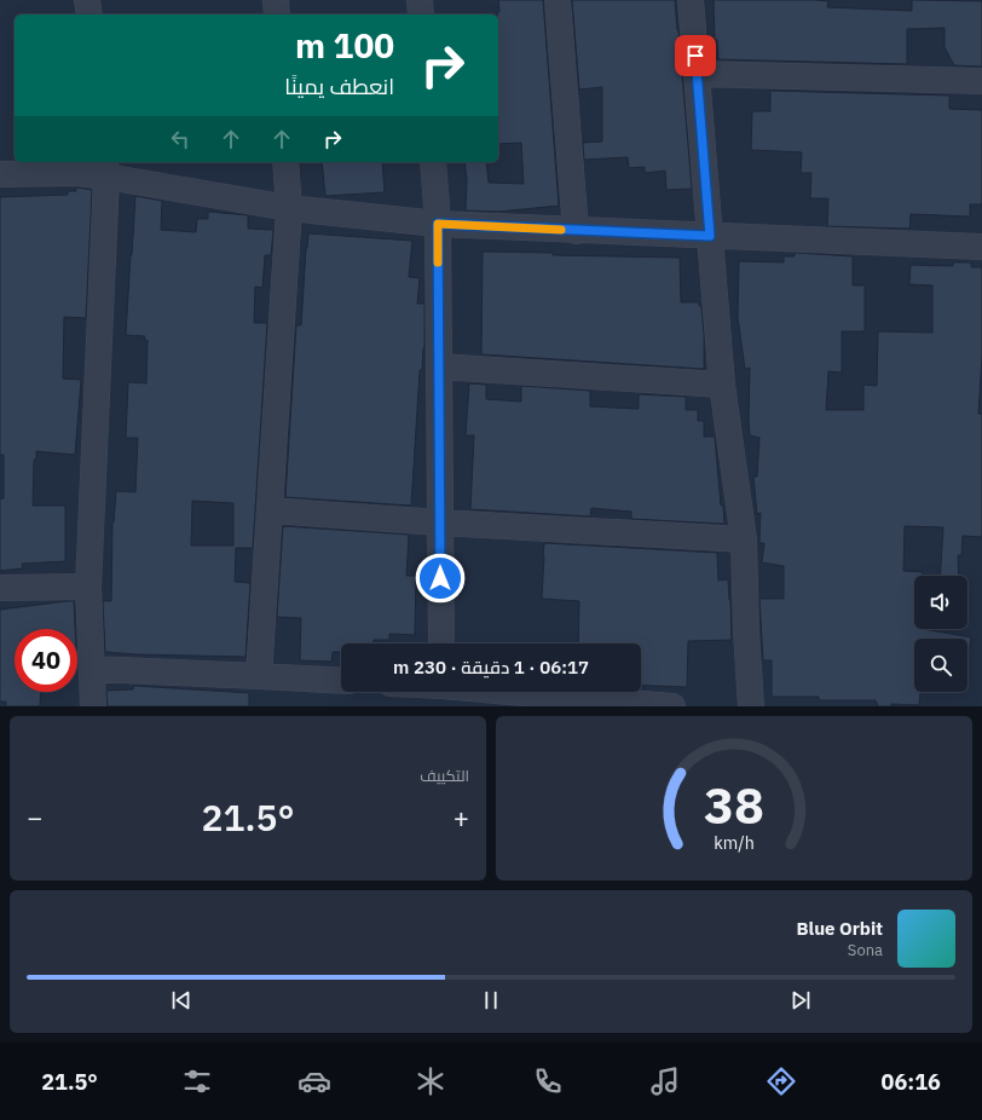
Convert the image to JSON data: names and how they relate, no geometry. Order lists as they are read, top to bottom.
{
  "page": {
    "turn": ["100 m", "انعطف يمينًا"],
    "limit": "40",
    "trip": "06:17 · 1 دقيقة · 230 m",
    "tile": "التكييف",
    "heat": ["−", "21.5°", "+"],
    "song": ["Blue Orbit", "Sona"],
    "tabs": ["06:16", "21.5°"],
    "gauge": ["38", "km/h"]
  }
}
